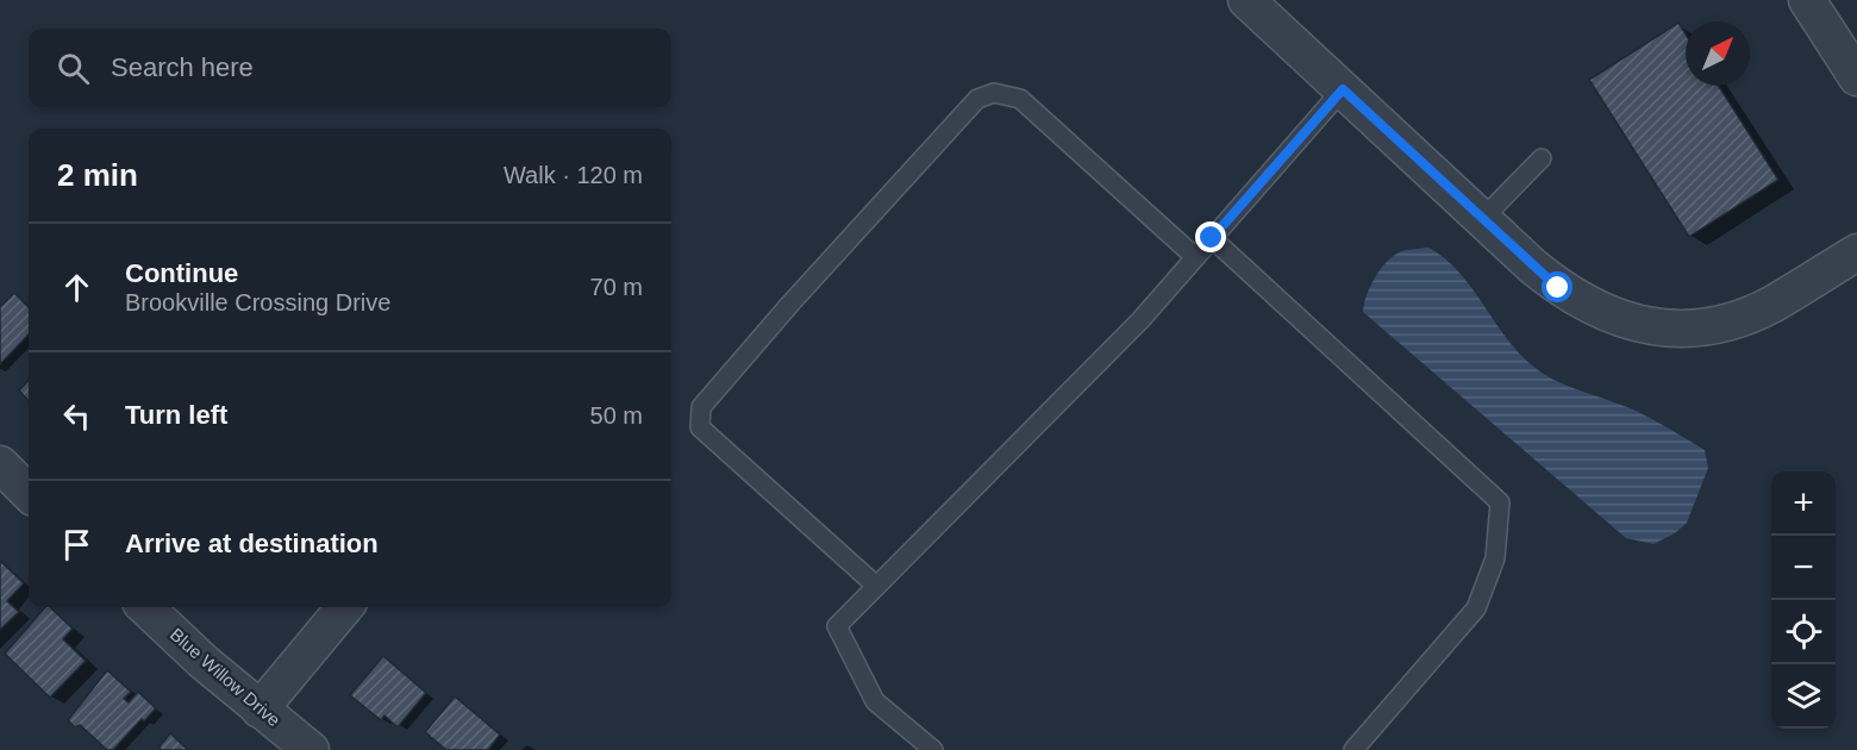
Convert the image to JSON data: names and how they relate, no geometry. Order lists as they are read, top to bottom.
{
  "streets": {
    "street": ["Blue Willow Drive"]
  },
  "north": "top right",
  "page": {
    "search": "Search here",
    "heading": ["2 min", "Walk · 120 m"],
    "list": [
      ["Continue", "Brookville Crossing Drive", "70 m"],
      ["Turn left", "50 m"],
      "Arrive at destination"
    ],
    "map_buttons": ["+", "−"]
  }
}
